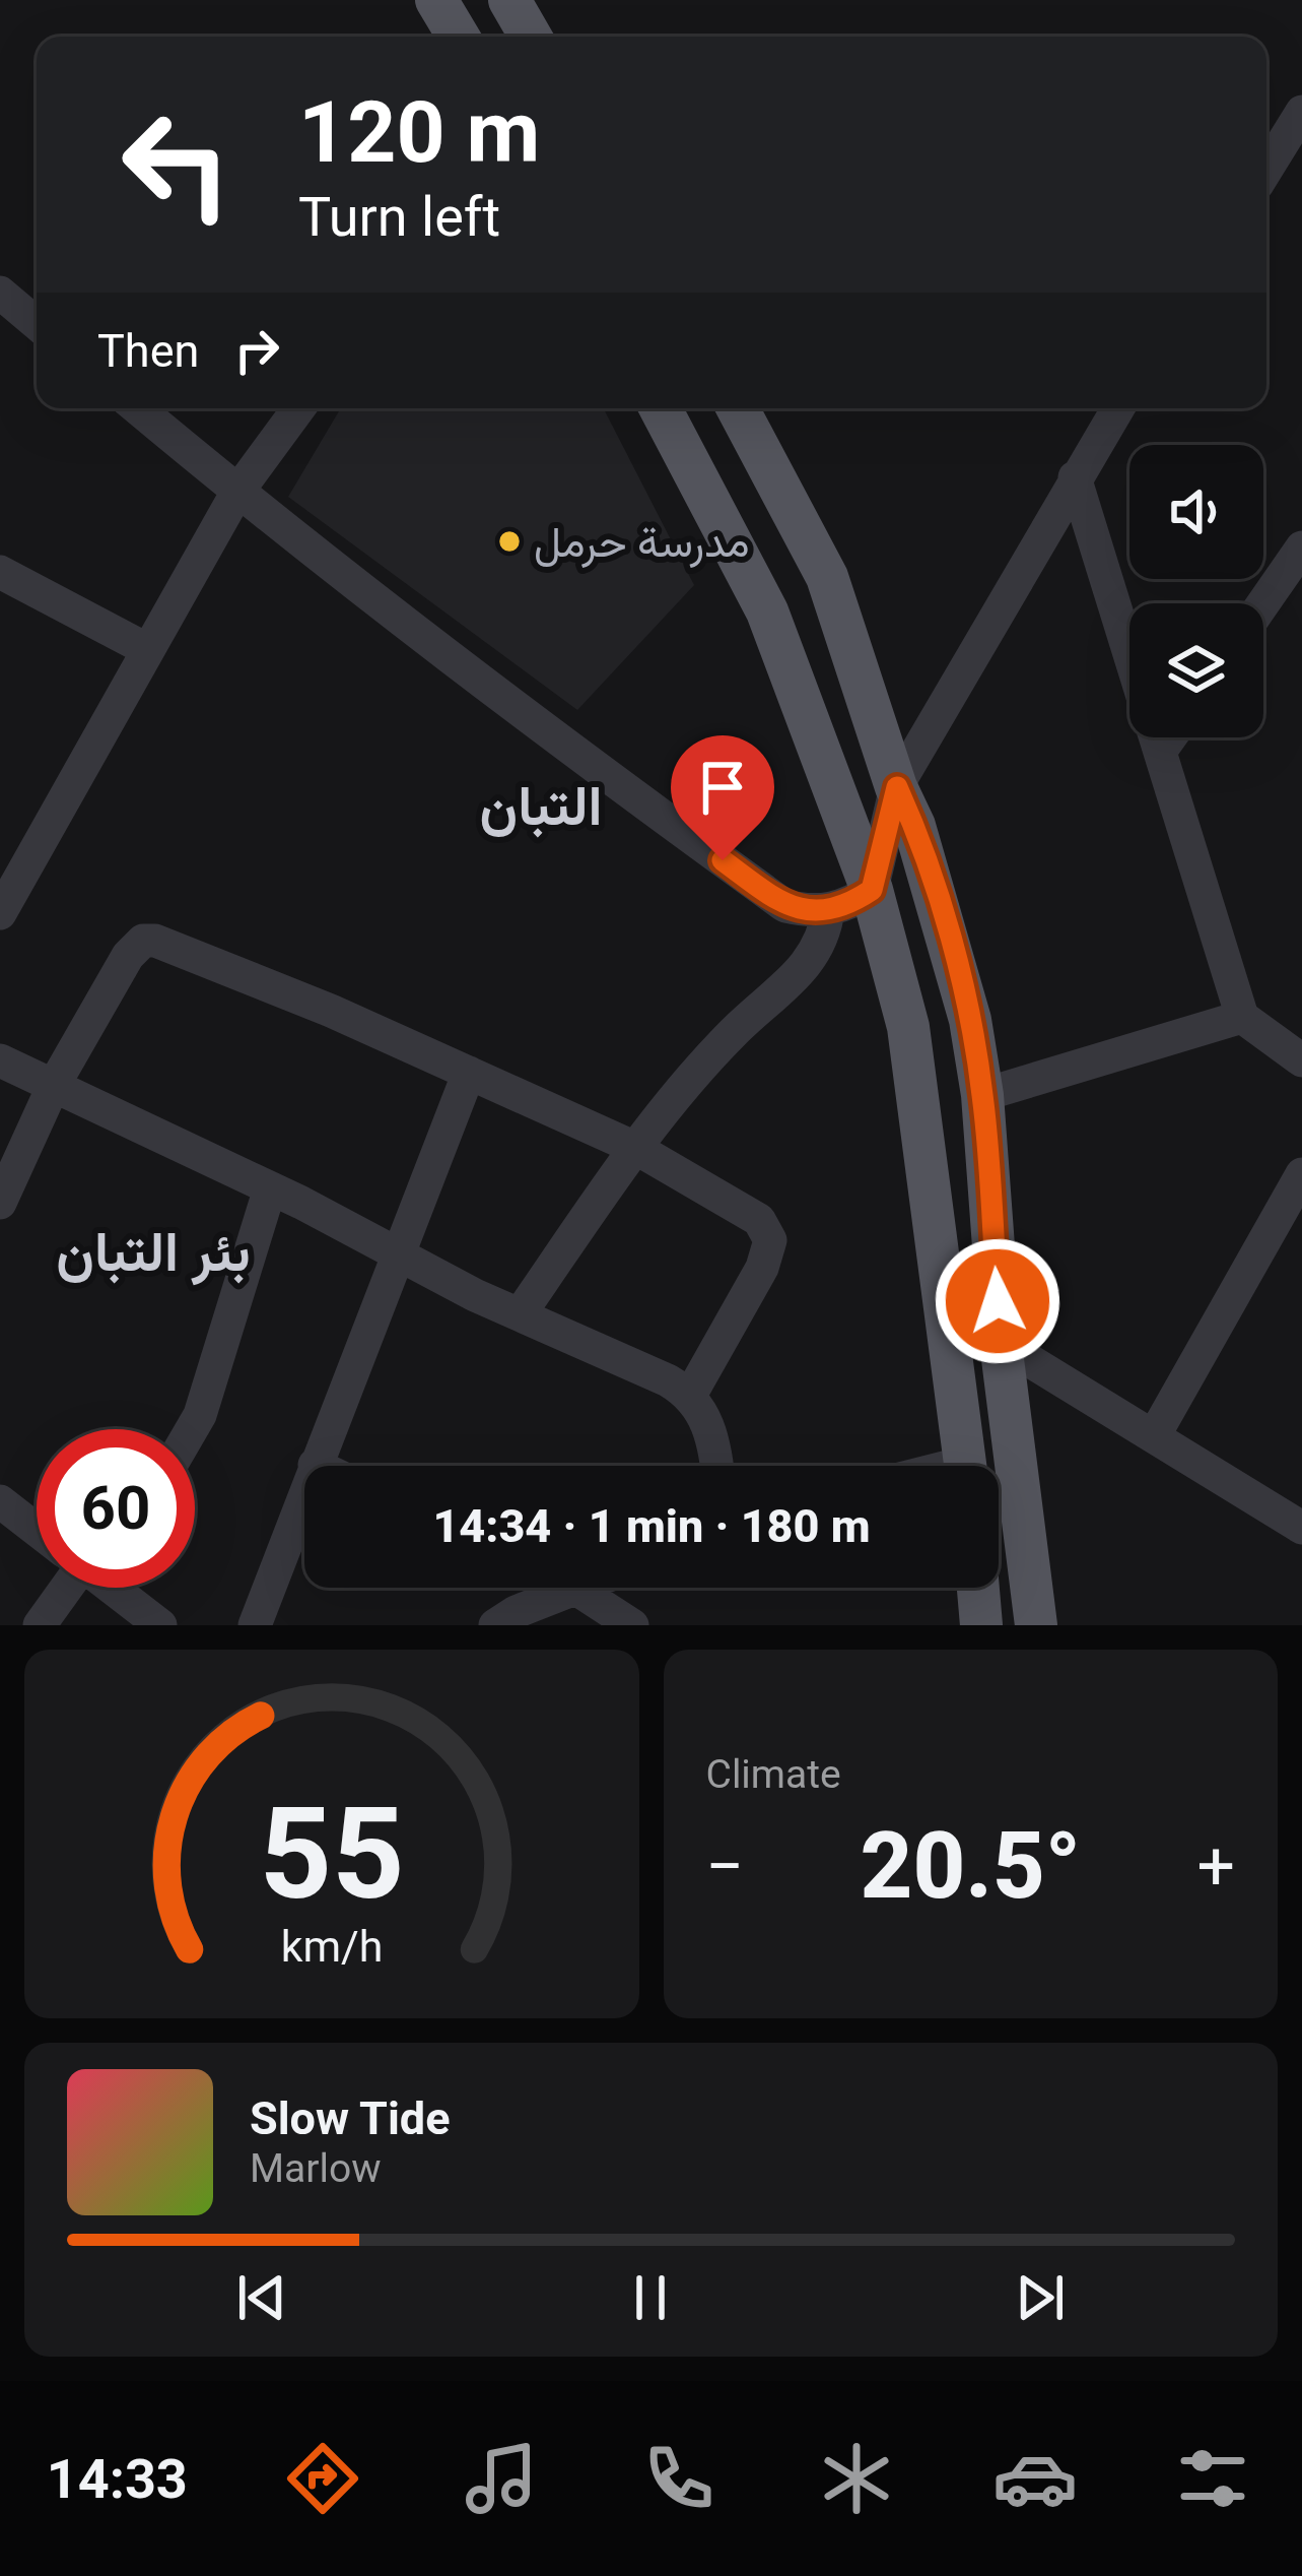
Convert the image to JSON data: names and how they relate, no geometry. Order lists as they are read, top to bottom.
{
  "districts": ["التبان", "بئر التبان"],
  "places": ["مدرسة حرمل"],
  "page": {
    "turn": ["120 m", "Turn left"],
    "then": "Then",
    "limit": "60",
    "trip": "14:34 · 1 min · 180 m",
    "tile": "Climate",
    "heat": ["−", "20.5°", "+"],
    "song": ["Slow Tide", "Marlow"],
    "tabs": "14:33",
    "gauge": ["55", "km/h"]
  }
}
